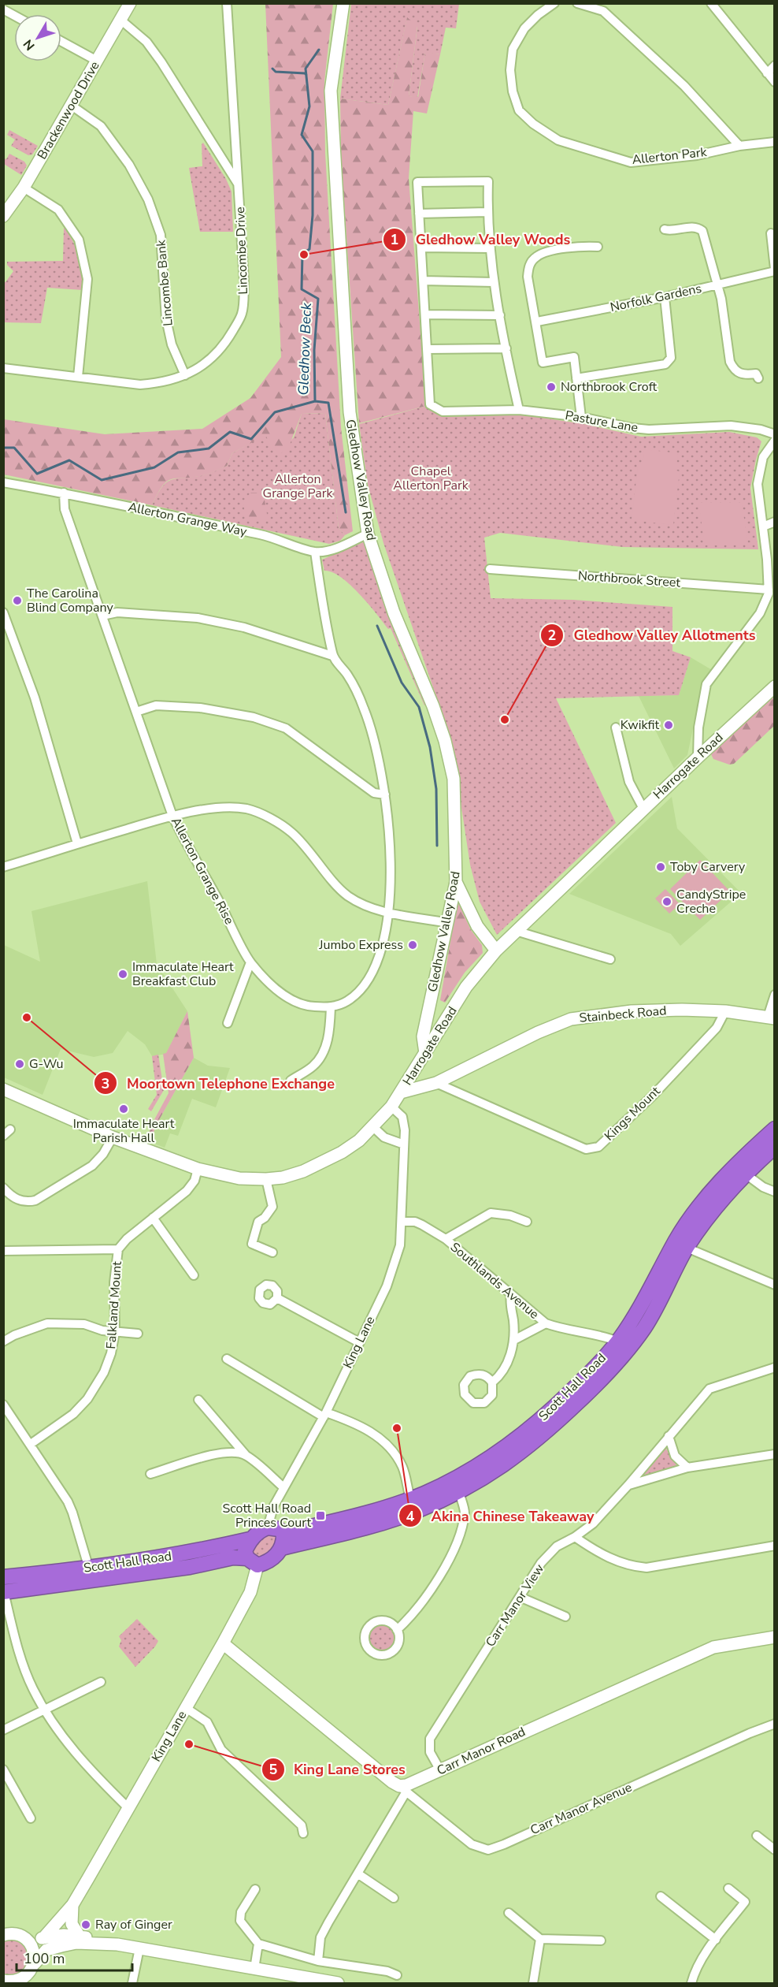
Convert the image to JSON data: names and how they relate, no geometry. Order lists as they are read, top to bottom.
{
  "streets": {
    "highway": ["Scott Hall Road"],
    "street": [
      "Brackenwood Drive",
      "Allerton Park",
      "Lincombe Drive",
      "Lincombe Bank",
      "Norfolk Gardens",
      "Pasture Lane",
      "Gledhow Valley Road",
      "Allerton Grange Way",
      "Northbrook Street",
      "Harrogate Road",
      "Allerton Grange Rise",
      "Stainbeck Road",
      "Kings Mount",
      "Southlands Avenue",
      "Falkland Mount",
      "King Lane",
      "Carr Manor View",
      "Carr Manor Road",
      "Carr Manor Avenue"
    ]
  },
  "crossings": [
    ["Brackenwood Drive", "Lincombe Bank"],
    ["Lincombe Drive", "Lincombe Bank"],
    ["Gledhow Valley Road", "Allerton Grange Way"],
    ["Gledhow Valley Road", "Harrogate Road"],
    ["Allerton Grange Way", "Allerton Grange Rise"],
    ["Harrogate Road", "Stainbeck Road"],
    ["Harrogate Road", "Falkland Mount"],
    ["Harrogate Road", "King Lane"],
    ["Stainbeck Road", "Kings Mount"],
    ["Southlands Avenue", "King Lane"],
    ["Southlands Avenue", "Scott Hall Road"],
    ["King Lane", "Scott Hall Road"],
    ["Carr Manor View", "Carr Manor Road"],
    ["Carr Manor Road", "Carr Manor Avenue"]
  ],
  "water": ["Gledhow Beck"],
  "parks": ["Chapel Allerton Park", "Allerton Grange Park"],
  "places": {
    "other": [
      "Gledhow Valley Woods",
      "Northbrook Croft",
      "The Carolina Blind Company",
      "Gledhow Valley Allotments",
      "Kwikfit",
      "Toby Carvery",
      "CandyStripe Creche",
      "Jumbo Express",
      "Immaculate Heart Breakfast Club",
      "Moortown Telephone Exchange",
      "G-Wu",
      "Immaculate Heart Parish Hall",
      "Akina Chinese Takeaway",
      "King Lane Stores",
      "Ray of Ginger"
    ],
    "transit": ["Scott Hall Road Princes Court"]
  },
  "scale_bar": "100 m",
  "north": "bottom left"
}
